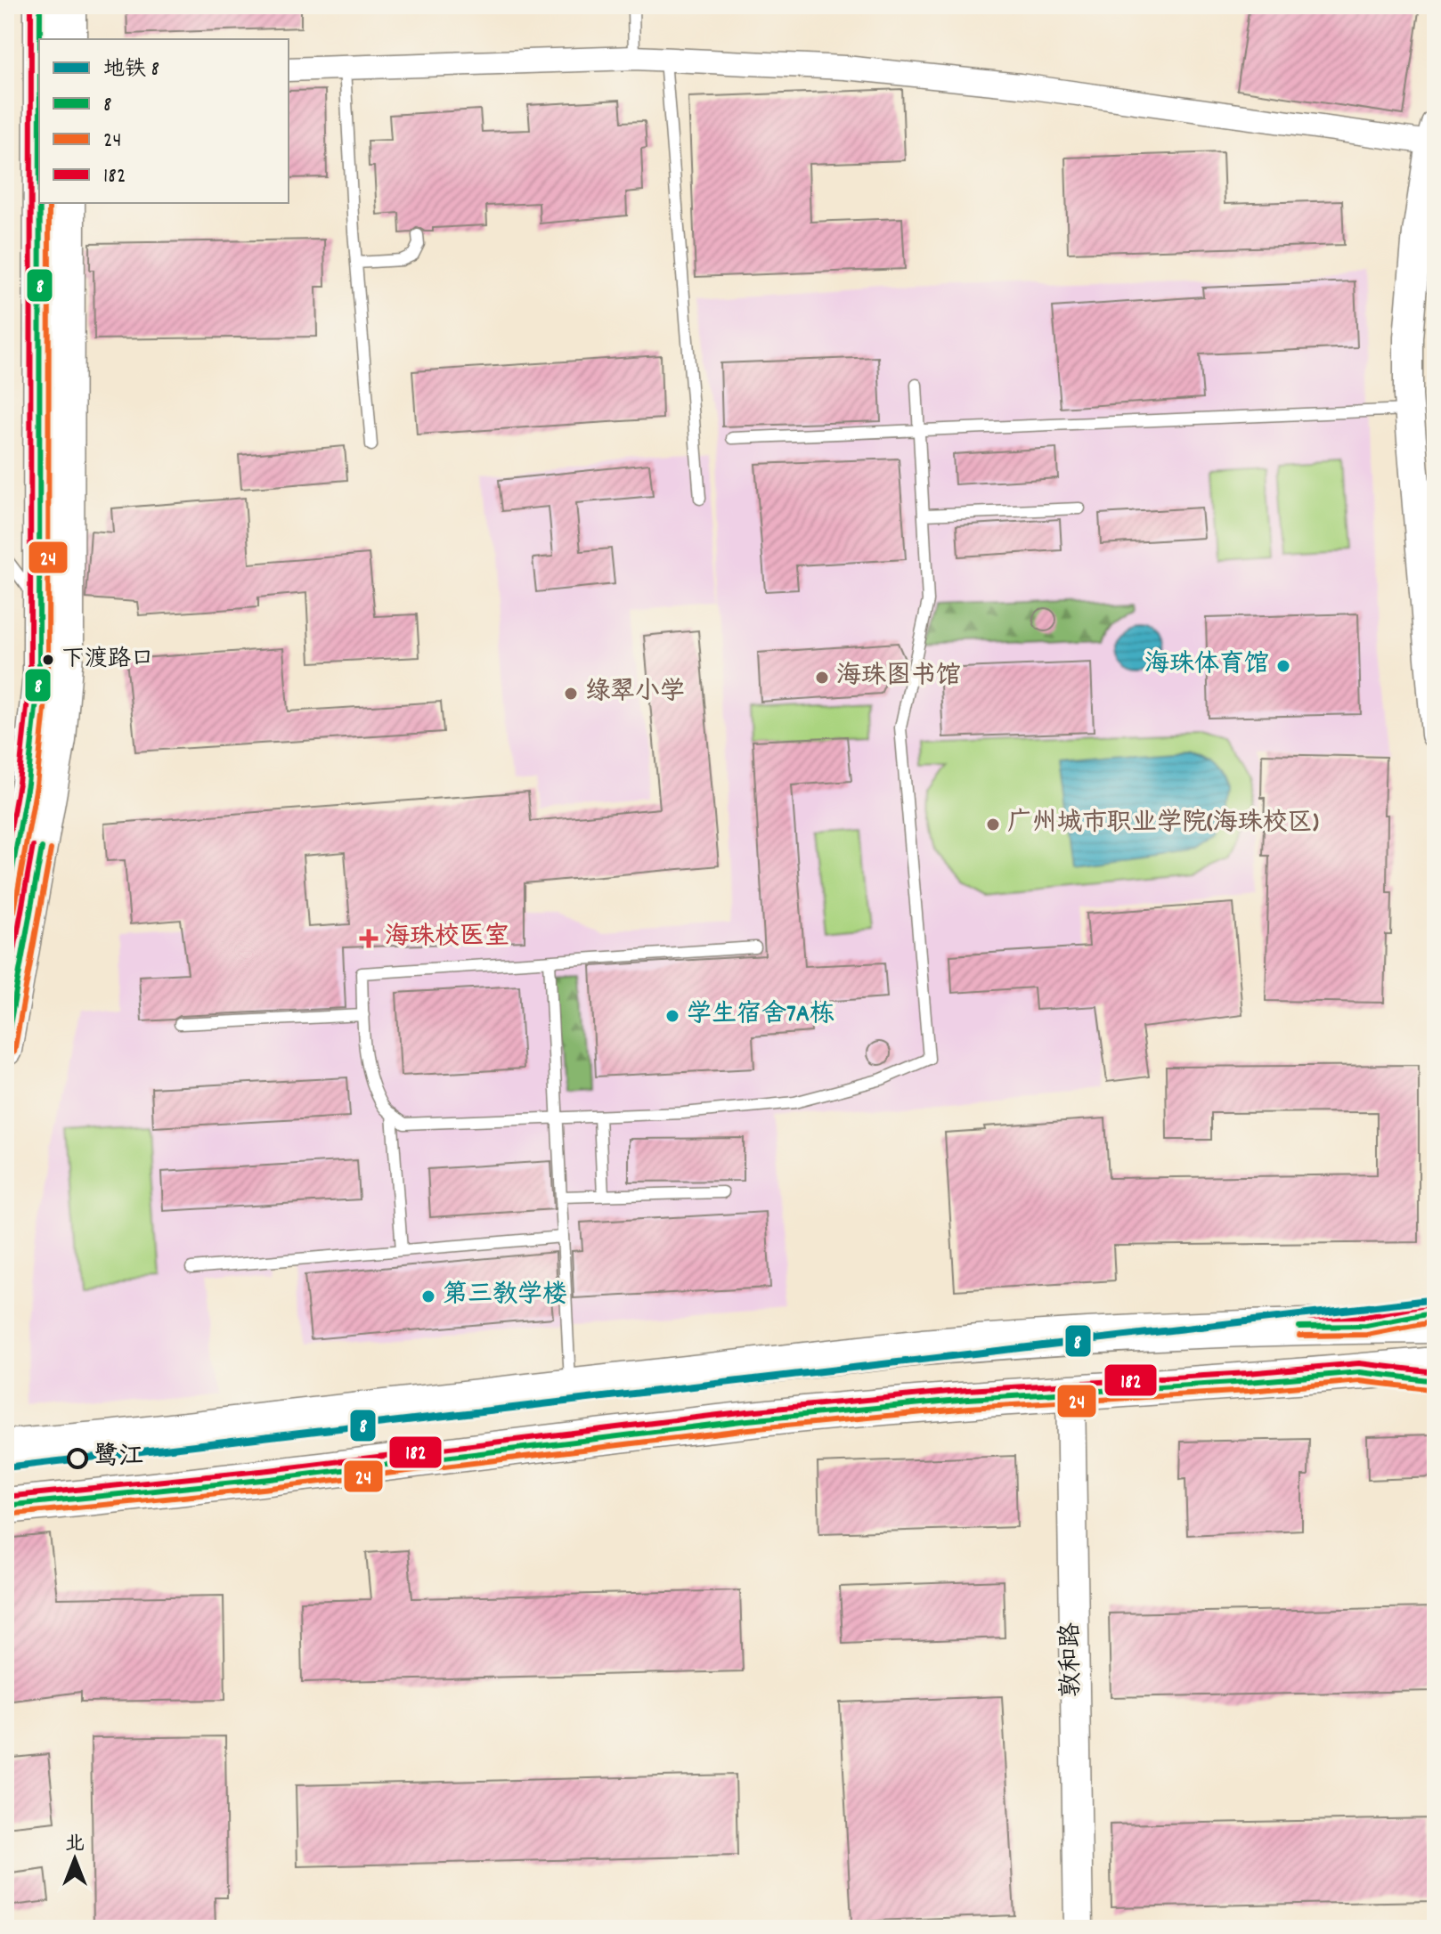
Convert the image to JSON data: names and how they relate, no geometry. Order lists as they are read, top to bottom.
{
  "streets": {
    "street": ["敦和路"]
  },
  "places": {
    "other": [
      "下渡路口",
      "海珠体育馆",
      "海珠图书馆",
      "绿翠小学",
      "广州城市职业学院(海珠校区)",
      "学生宿舍7A栋",
      "第三教学楼",
      "鹭江"
    ],
    "health": ["海珠校医室"]
  },
  "lines": [
    "transit line 8",
    "transit line 182",
    "transit line 24",
    "metro line 8"
  ],
  "legend": [
    "地铁 8",
    "8",
    "24",
    "182"
  ],
  "north": "top"
}
